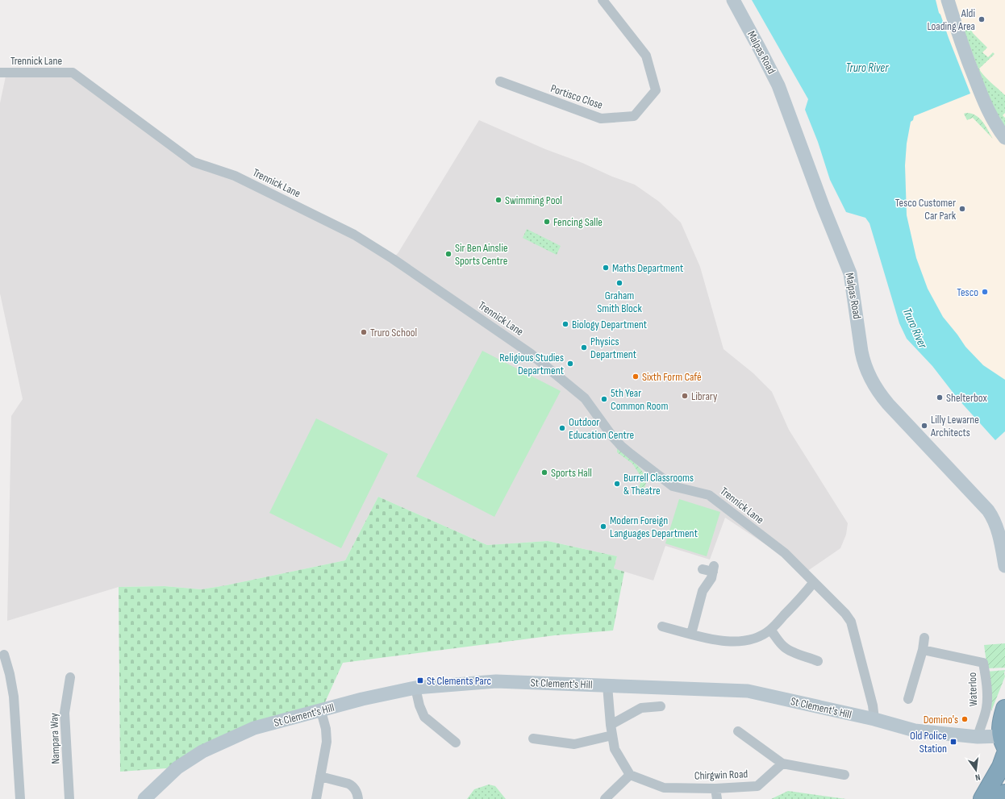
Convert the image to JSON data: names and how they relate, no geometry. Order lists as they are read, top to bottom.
{
  "streets": {
    "street": [
      "Malpas Road",
      "Trennick Lane",
      "Portisco Close",
      "St Clement's Hill",
      "Waterloo",
      "Nampara Way",
      "Chirgwin Road"
    ]
  },
  "crossings": [
    ["Trennick Lane", "St Clement's Hill"],
    ["St Clement's Hill", "Waterloo"]
  ],
  "water": ["Truro River"],
  "places": {
    "other": [
      "Aldi Loading Area",
      "Swimming Pool",
      "Tesco Customer Car Park",
      "Fencing Salle",
      "Sir Ben Ainslie Sports Centre",
      "Maths Department",
      "Graham Smith Block",
      "Tesco",
      "Biology Department",
      "Truro School",
      "Physics Department",
      "Religious Studies Department",
      "Sixth Form Café",
      "Library",
      "Shelterbox",
      "5th Year Common Room",
      "Lilly Lewarne Architects",
      "Outdoor Education Centre",
      "Sports Hall",
      "Burrell Classrooms & Theatre",
      "Modern Foreign Languages Department",
      "Domino's"
    ],
    "transit": ["St Clements Parc", "Old Police Station"]
  },
  "north": "bottom"
}
